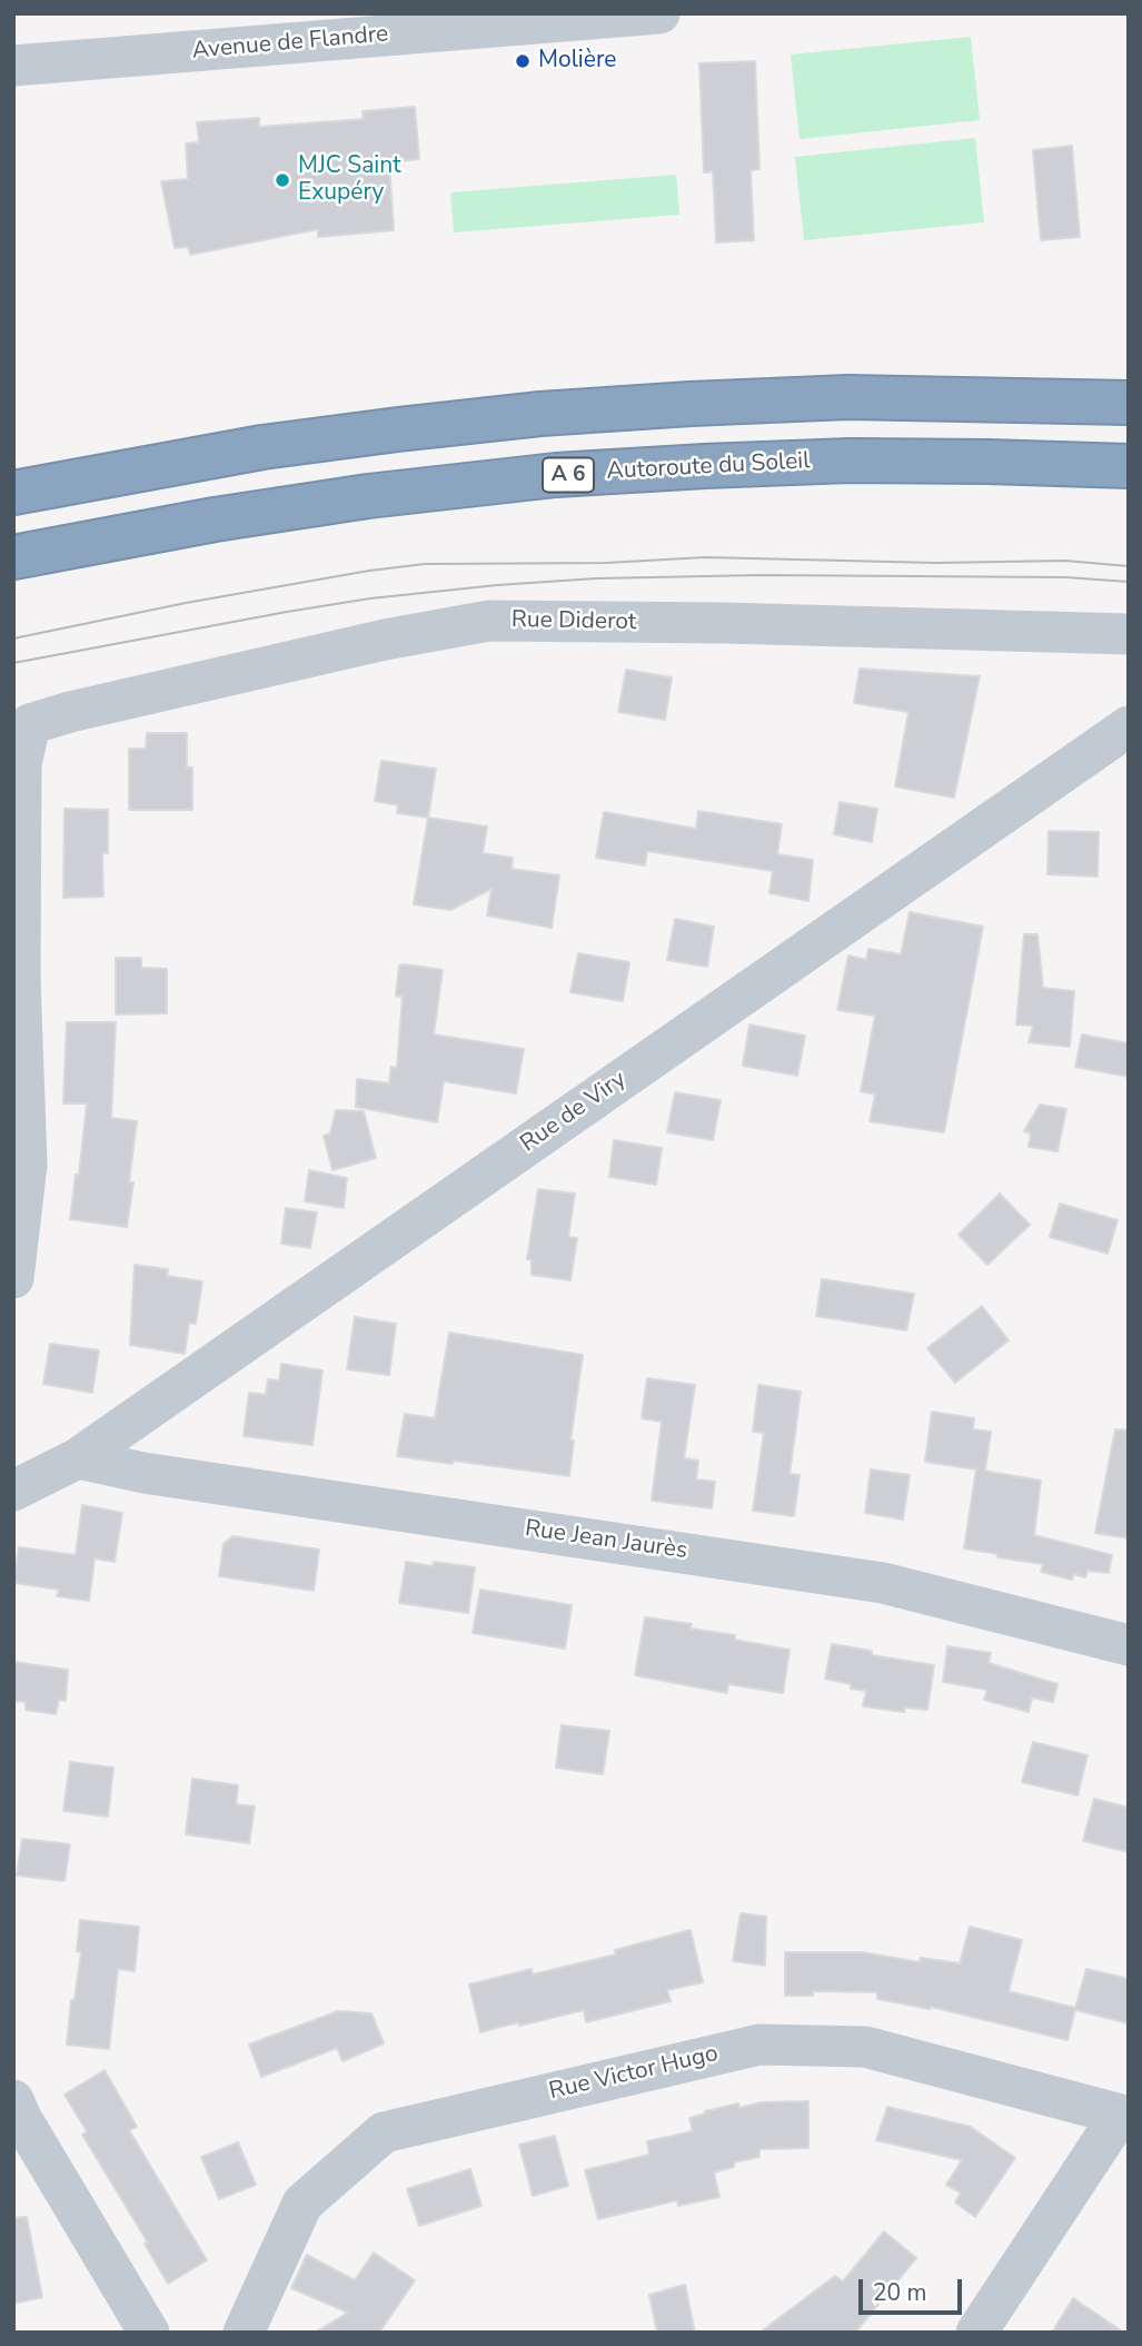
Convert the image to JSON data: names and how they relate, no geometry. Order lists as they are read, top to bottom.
{
  "streets": {
    "highway": ["Autoroute du Soleil", "A 6"],
    "street": [
      "Avenue de Flandre",
      "Rue Diderot",
      "Rue de Viry",
      "Rue Jean Jaurès",
      "Rue Victor Hugo"
    ]
  },
  "crossings": [
    ["Rue de Viry", "Rue Jean Jaurès"]
  ],
  "places": ["Molière", "MJC Saint Exupéry"],
  "scale_bar": "20 m"
}
